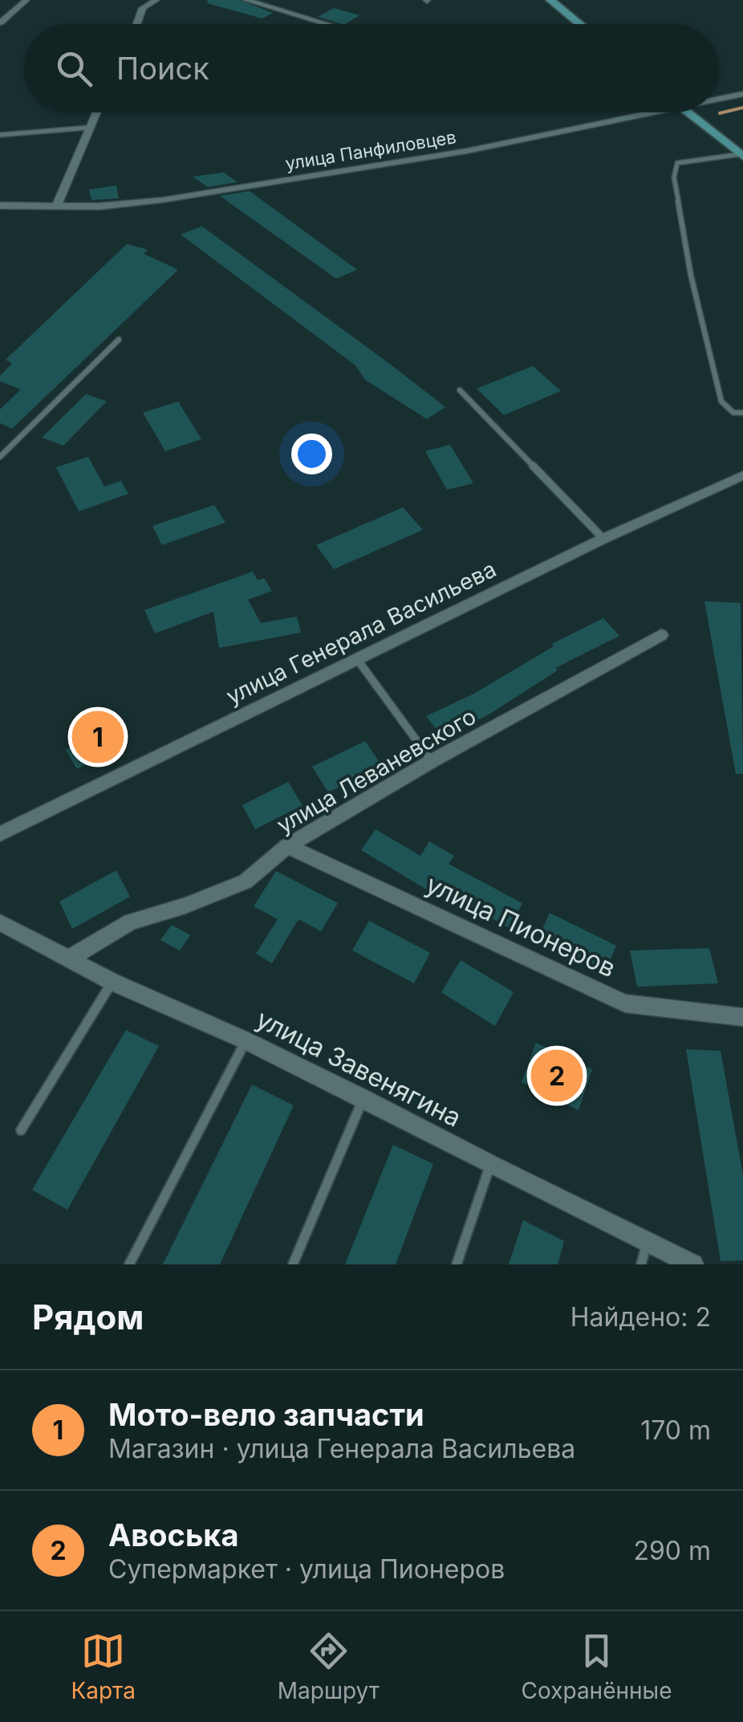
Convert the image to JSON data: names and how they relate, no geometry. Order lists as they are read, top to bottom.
{
  "streets": {
    "street": [
      "улица Панфиловцев",
      "улица Генерала Васильева",
      "улица Леваневского",
      "улица Пионеров",
      "улица Завенягина"
    ]
  },
  "crossings": [
    ["улица Леваневского", "улица Пионеров"],
    ["улица Леваневского", "улица Завенягина"]
  ],
  "page": {
    "search": "Поиск",
    "pins": ["1", "2"],
    "heading": ["Рядом", "Найдено: 2"],
    "list": [
      {
        "mark": "1",
        "name": "Мото-вело запчасти",
        "note": "Магазин · улица Генерала Васильева",
        "value": "170 m"
      },
      {
        "mark": "2",
        "name": "Авоська",
        "note": "Супермаркет · улица Пионеров",
        "value": "290 m"
      }
    ],
    "nav": ["Карта", "Маршрут", "Сохранённые"]
  }
}
